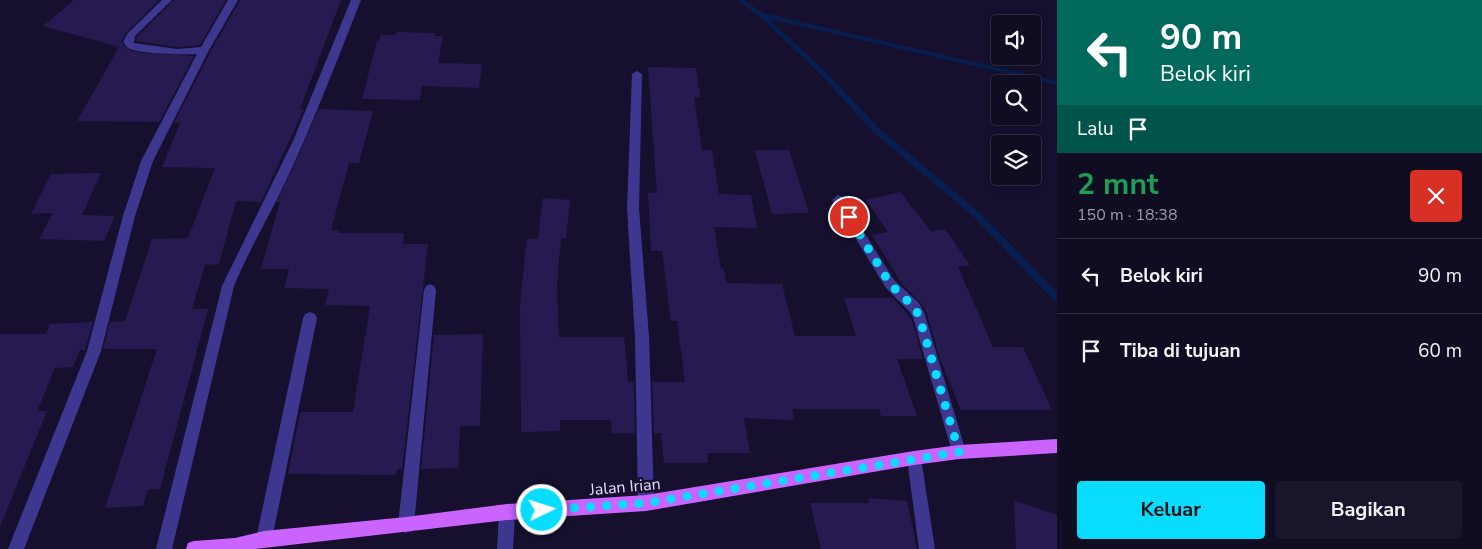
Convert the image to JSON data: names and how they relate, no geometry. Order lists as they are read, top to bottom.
{
  "streets": {
    "main road": ["Jalan Irian"]
  },
  "page": {
    "turn": ["90 m", "Belok kiri"],
    "then": "Lalu",
    "heading": ["2 mnt", "150 m · 18:38"],
    "list": [
      {
        "name": "Belok kiri",
        "value": "90 m"
      },
      {
        "name": "Tiba di tujuan",
        "value": "60 m"
      }
    ],
    "buttons": ["Keluar", "Bagikan"]
  }
}
